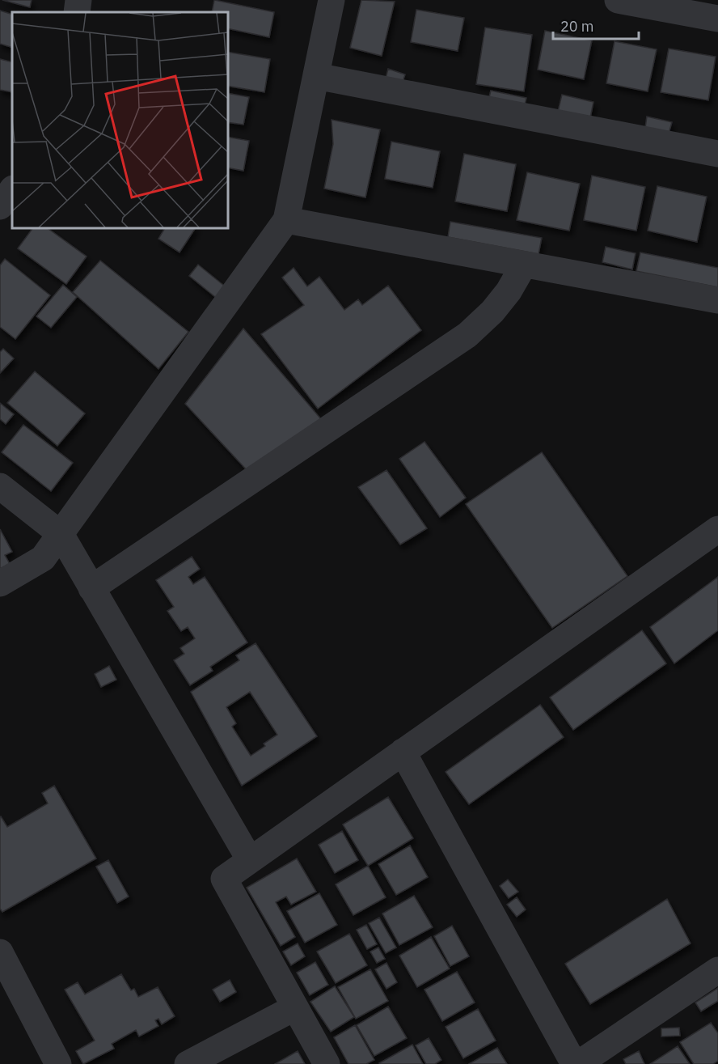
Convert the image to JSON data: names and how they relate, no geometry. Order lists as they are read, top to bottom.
{
  "scale_bar": "20 m"
}
